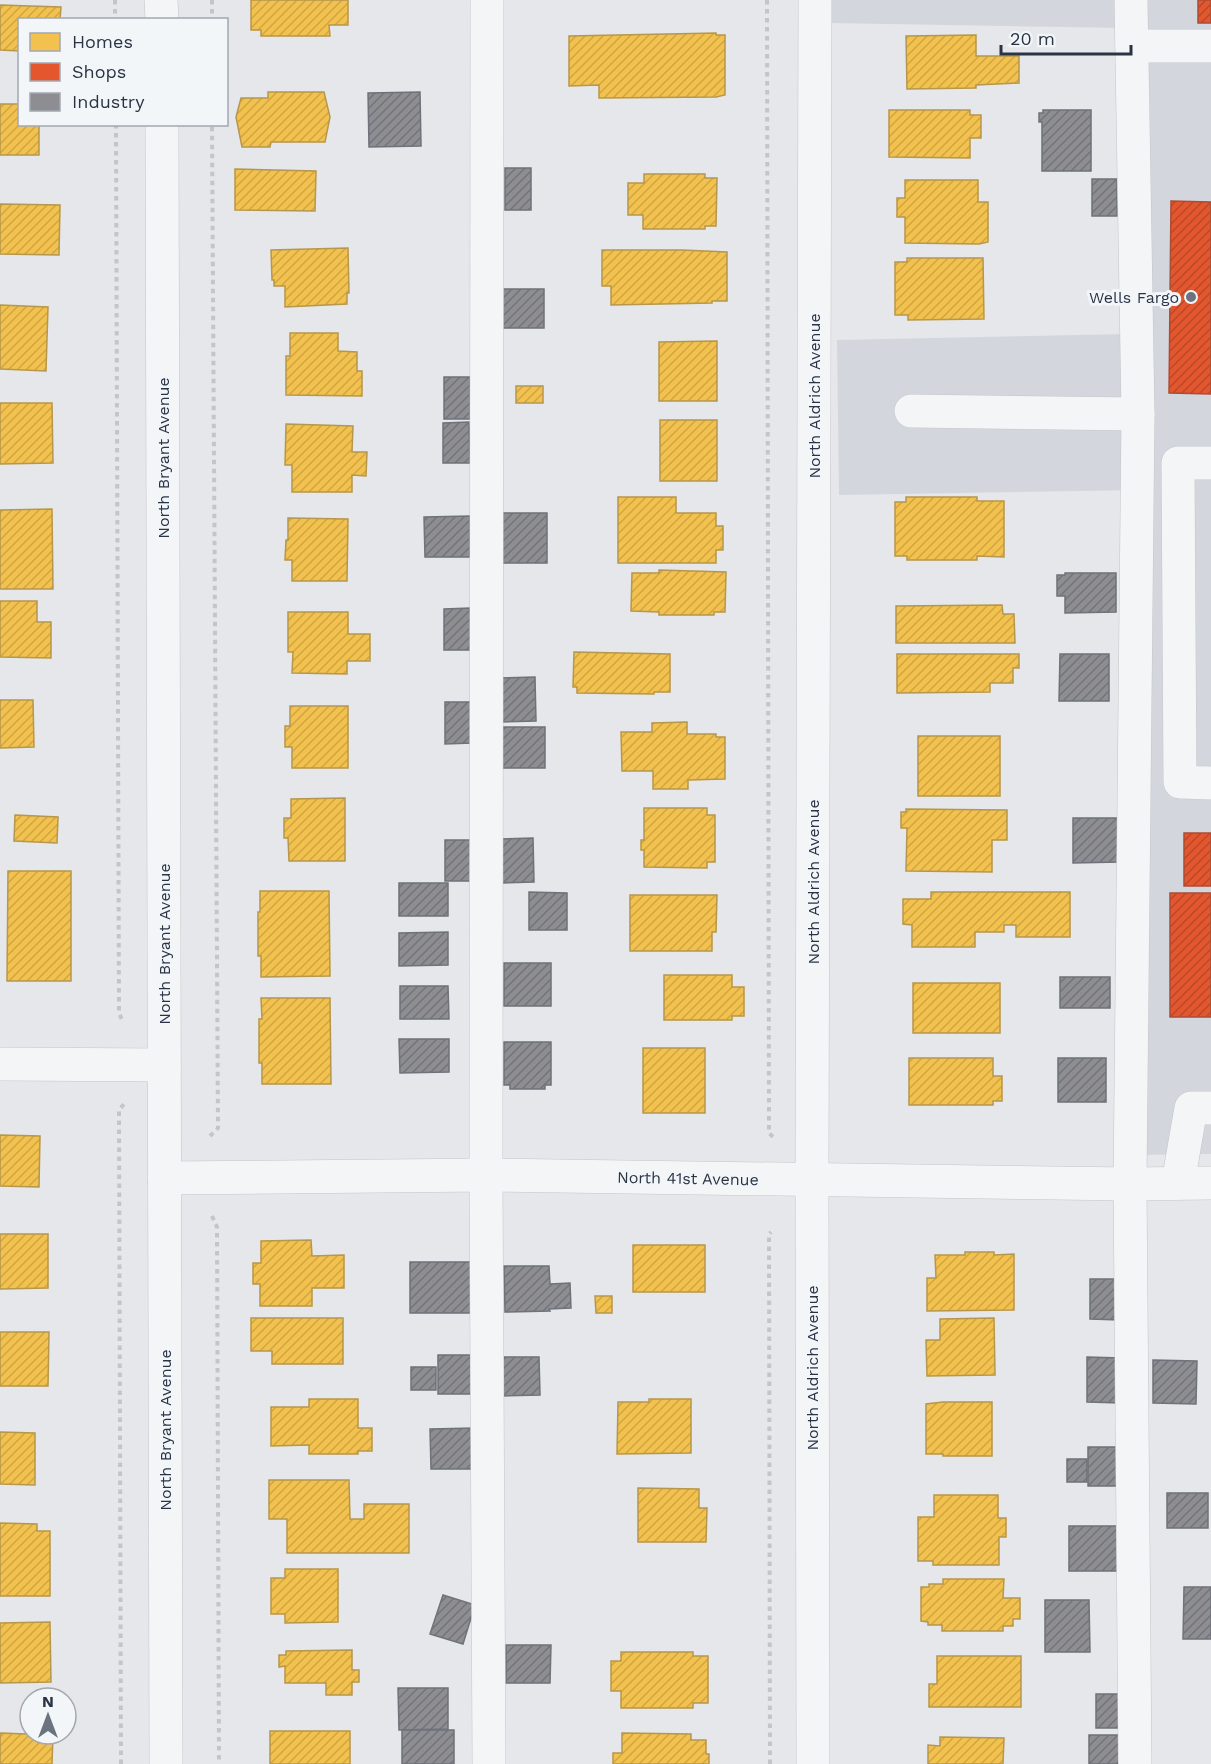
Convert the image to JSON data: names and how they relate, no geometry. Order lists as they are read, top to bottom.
{
  "streets": {
    "street": ["North Aldrich Avenue", "North Bryant Avenue", "North 41st Avenue"]
  },
  "crossings": [
    ["North Aldrich Avenue", "North 41st Avenue"],
    ["North Bryant Avenue", "North 41st Avenue"]
  ],
  "places": ["Wells Fargo"],
  "legend": ["Homes", "Shops", "Industry"],
  "scale_bar": "20 m",
  "north": "top"
}
